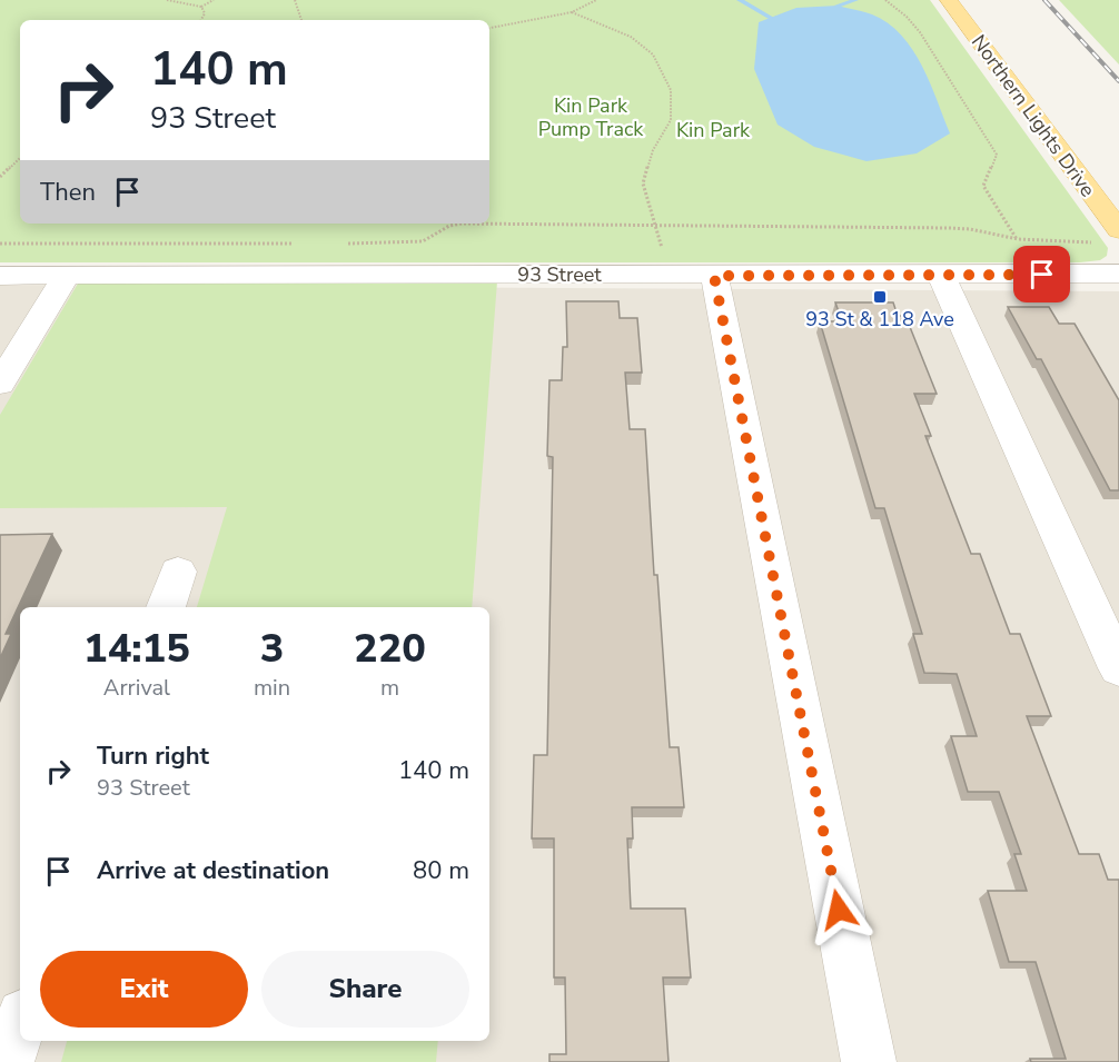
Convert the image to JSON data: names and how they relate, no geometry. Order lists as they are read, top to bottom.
{
  "streets": {
    "main road": ["Northern Lights Drive"],
    "street": ["93 Street"]
  },
  "parks": ["Kin Park Pump Track", "Kin Park"],
  "places": {
    "transit": ["93 St & 118 Ave"]
  },
  "page": {
    "turn": ["140 m", "93 Street"],
    "then": "Then",
    "eta": [
      "14:15",
      "Arrival",
      "3",
      "min",
      "220",
      "m"
    ],
    "list": [
      {
        "name": "Turn right",
        "note": "93 Street",
        "value": "140 m"
      },
      {
        "name": "Arrive at destination",
        "value": "80 m"
      }
    ],
    "buttons": ["Exit", "Share"]
  }
}
